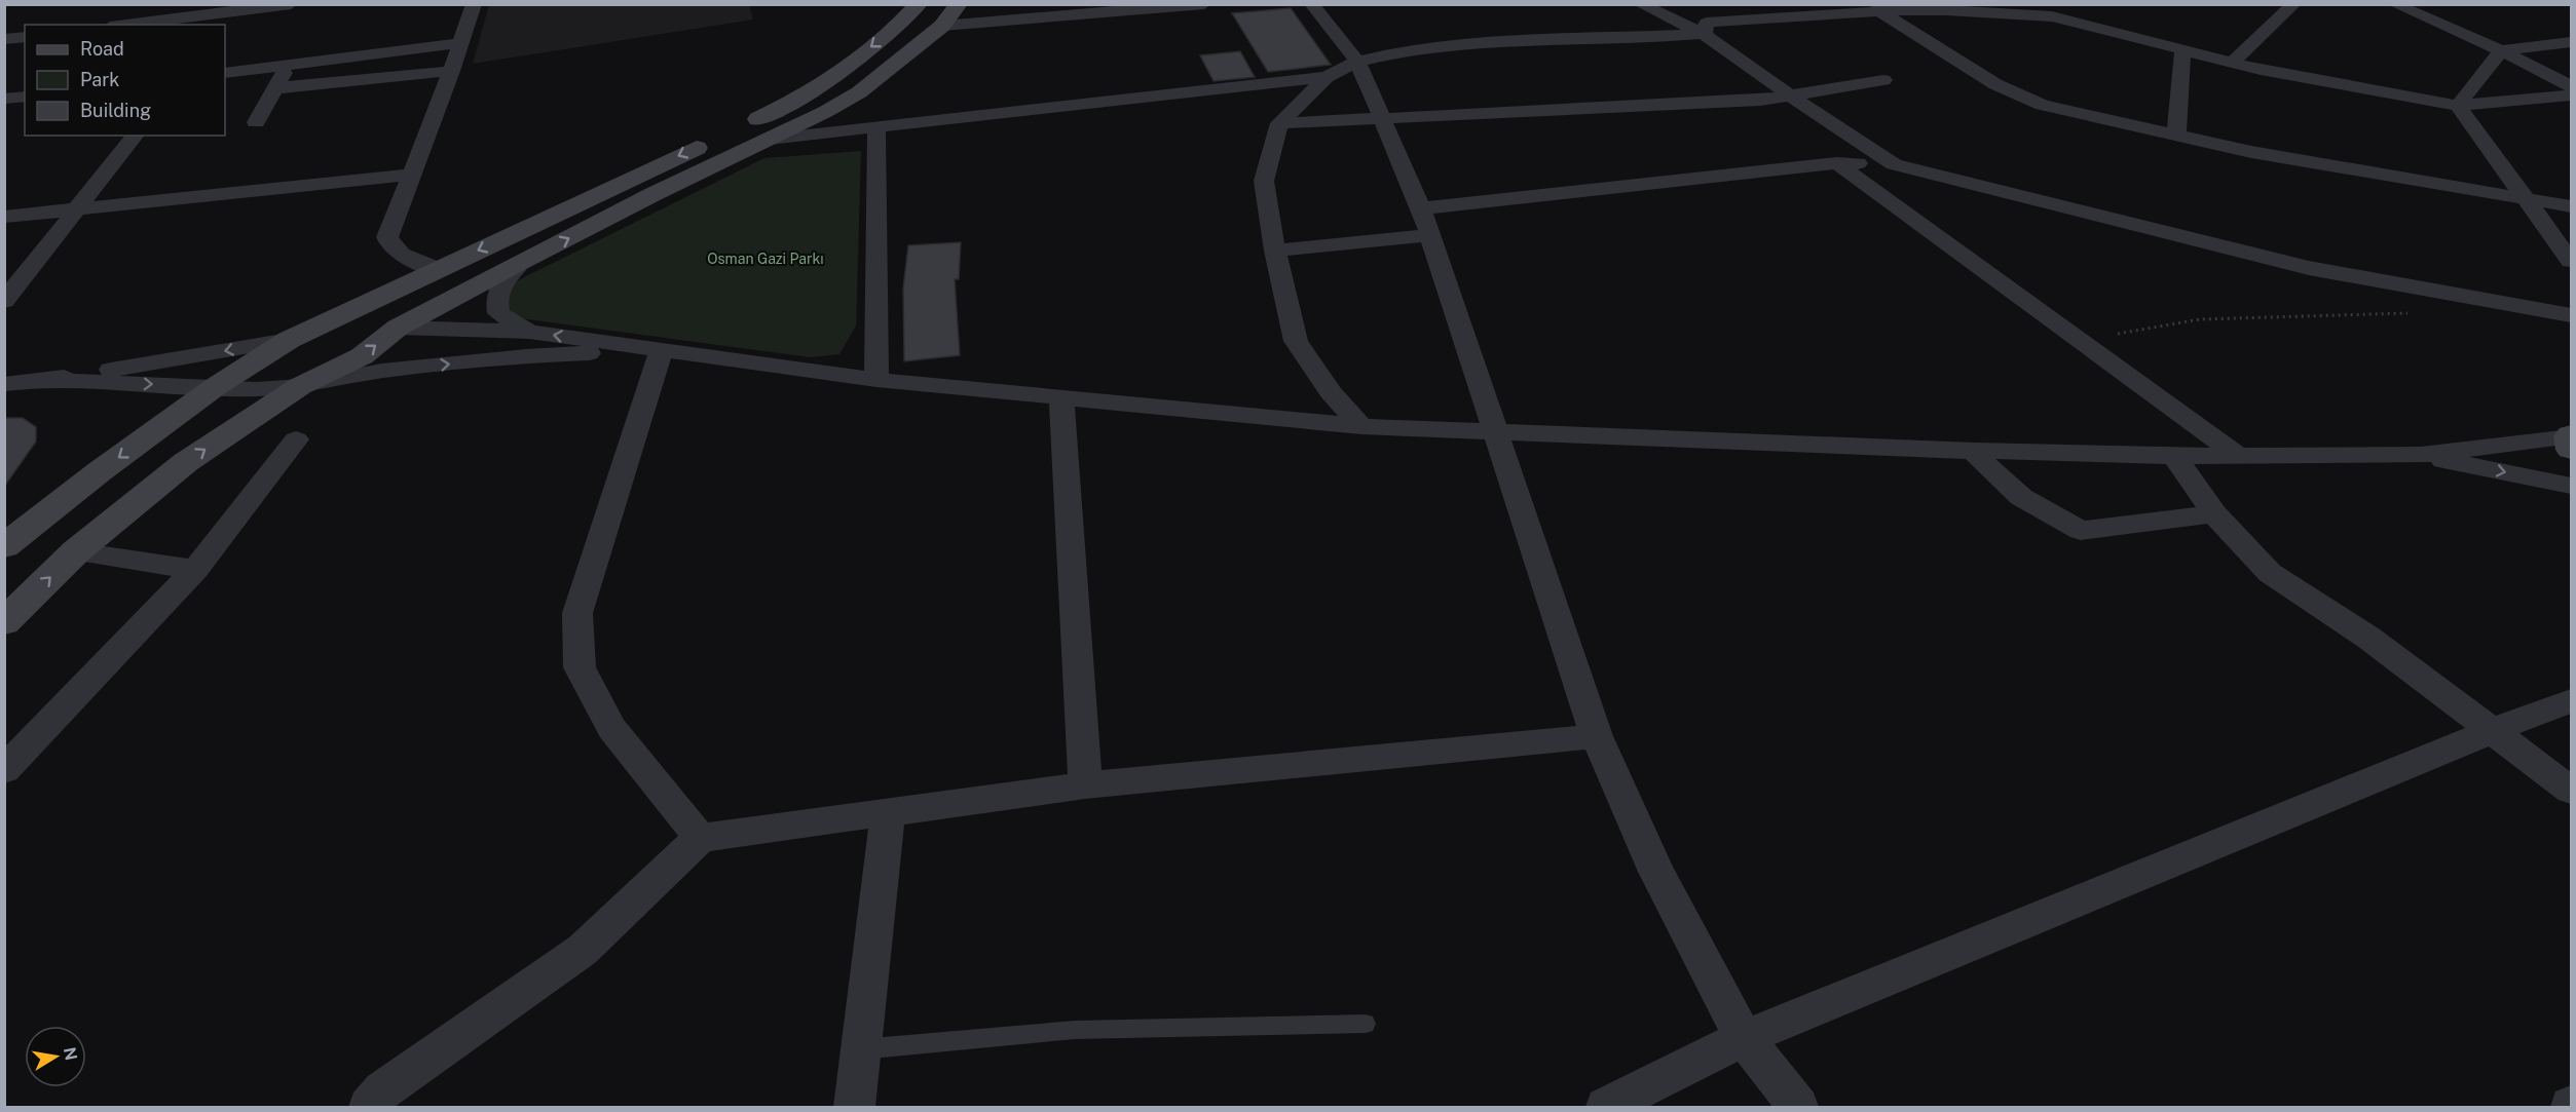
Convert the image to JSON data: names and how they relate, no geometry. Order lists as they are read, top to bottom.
{
  "parks": ["Osman Gazi Parkı"],
  "legend": ["Road", "Park", "Building"],
  "north": "right"
}
